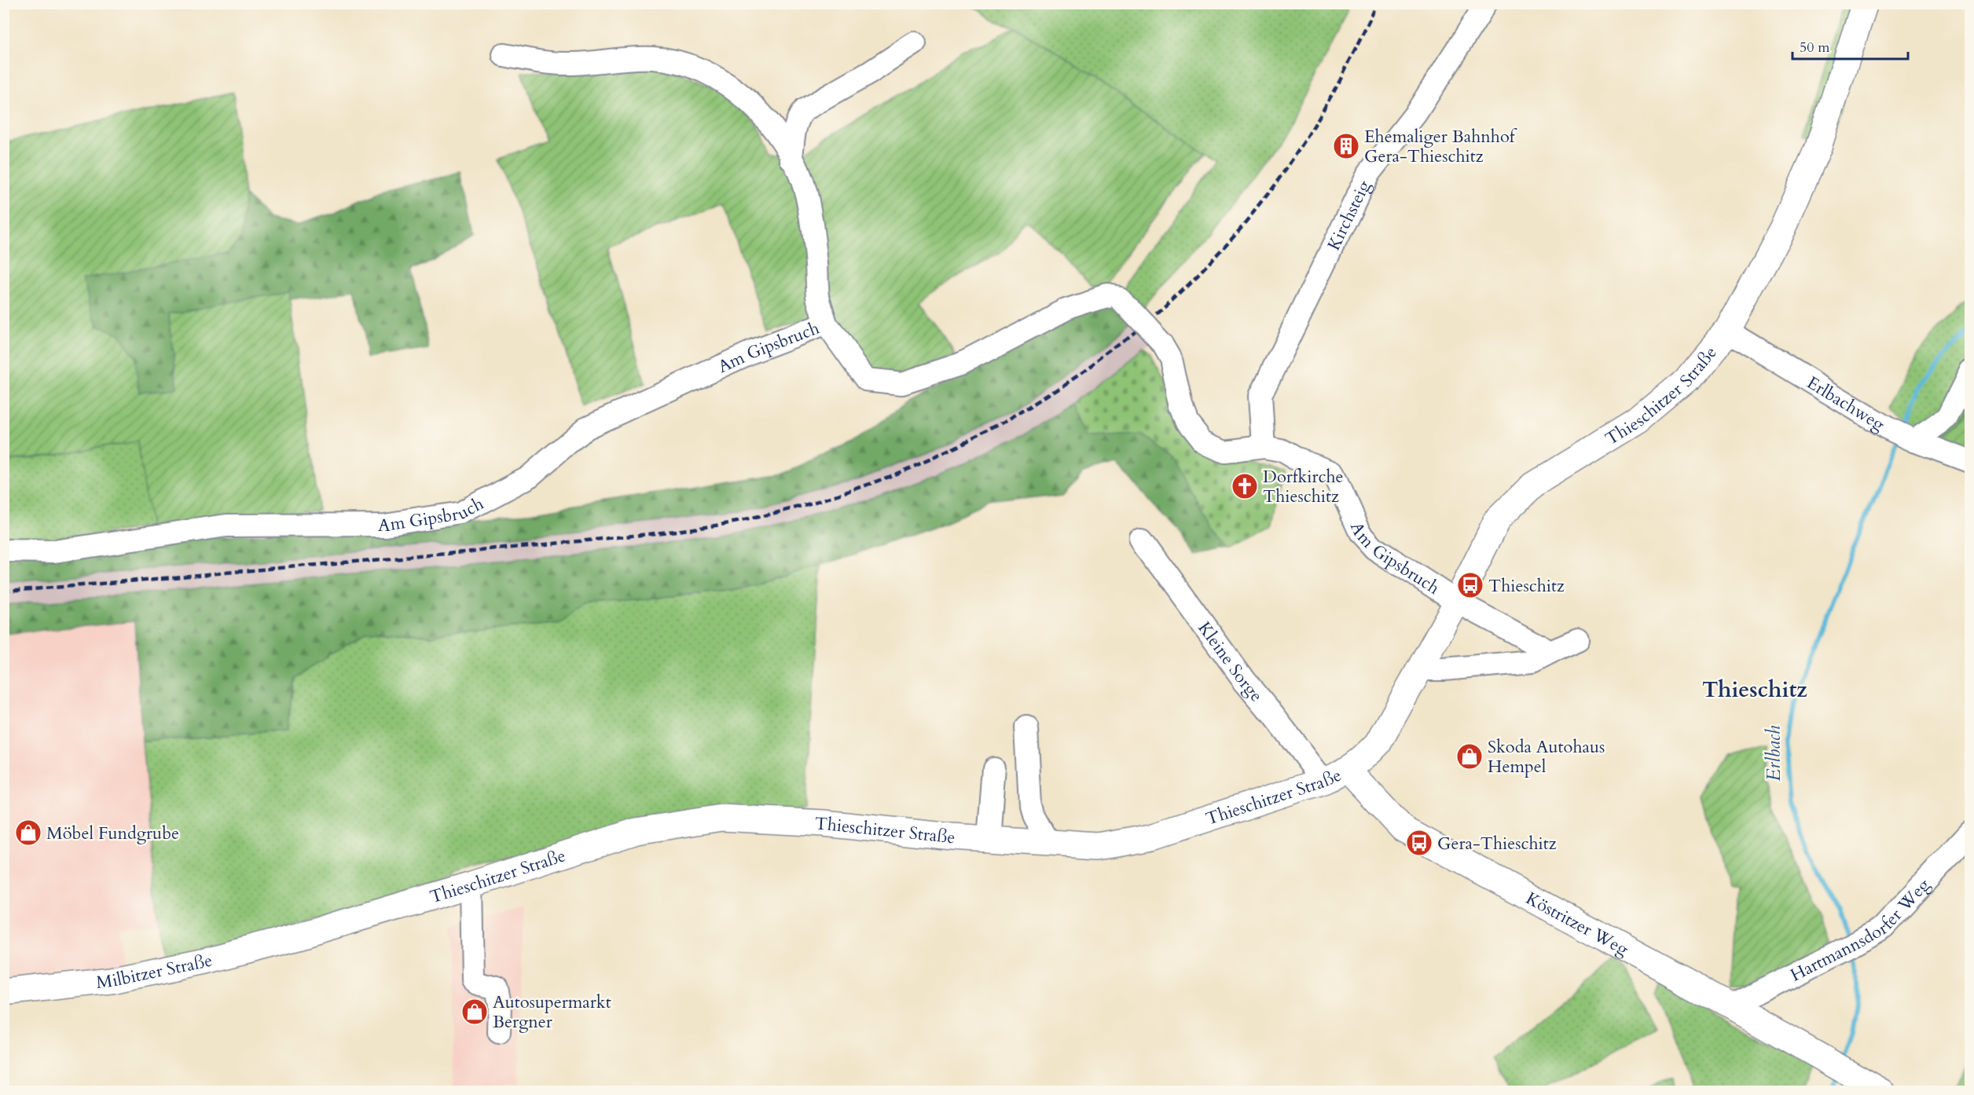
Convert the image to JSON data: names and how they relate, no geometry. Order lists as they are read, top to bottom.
{
  "streets": {
    "main road": ["Thieschitzer Straße", "Köstritzer Weg", "Milbitzer Straße"],
    "street": [
      "Kirchsteig",
      "Am Gipsbruch",
      "Erlbachweg",
      "Kleine Sorge",
      "Hartmannsdorfer Weg"
    ]
  },
  "crossings": [
    ["Kirchsteig", "Am Gipsbruch"],
    ["Am Gipsbruch", "Thieschitzer Straße"],
    ["Thieschitzer Straße", "Erlbachweg"],
    ["Thieschitzer Straße", "Kleine Sorge"],
    ["Thieschitzer Straße", "Köstritzer Weg"],
    ["Thieschitzer Straße", "Milbitzer Straße"],
    ["Köstritzer Weg", "Hartmannsdorfer Weg"]
  ],
  "districts": ["Thieschitz"],
  "water": ["Erlbach"],
  "places": {
    "building": ["Ehemaliger Bahnhof Gera-Thieschitz"],
    "church": ["Dorfkirche Thieschitz"],
    "bus stop": ["Thieschitz", "Gera-Thieschitz"],
    "shop": ["Skoda Autohaus Hempel", "Möbel Fundgrube", "Autosupermarkt Bergner"]
  },
  "scale_bar": "50 m"
}
